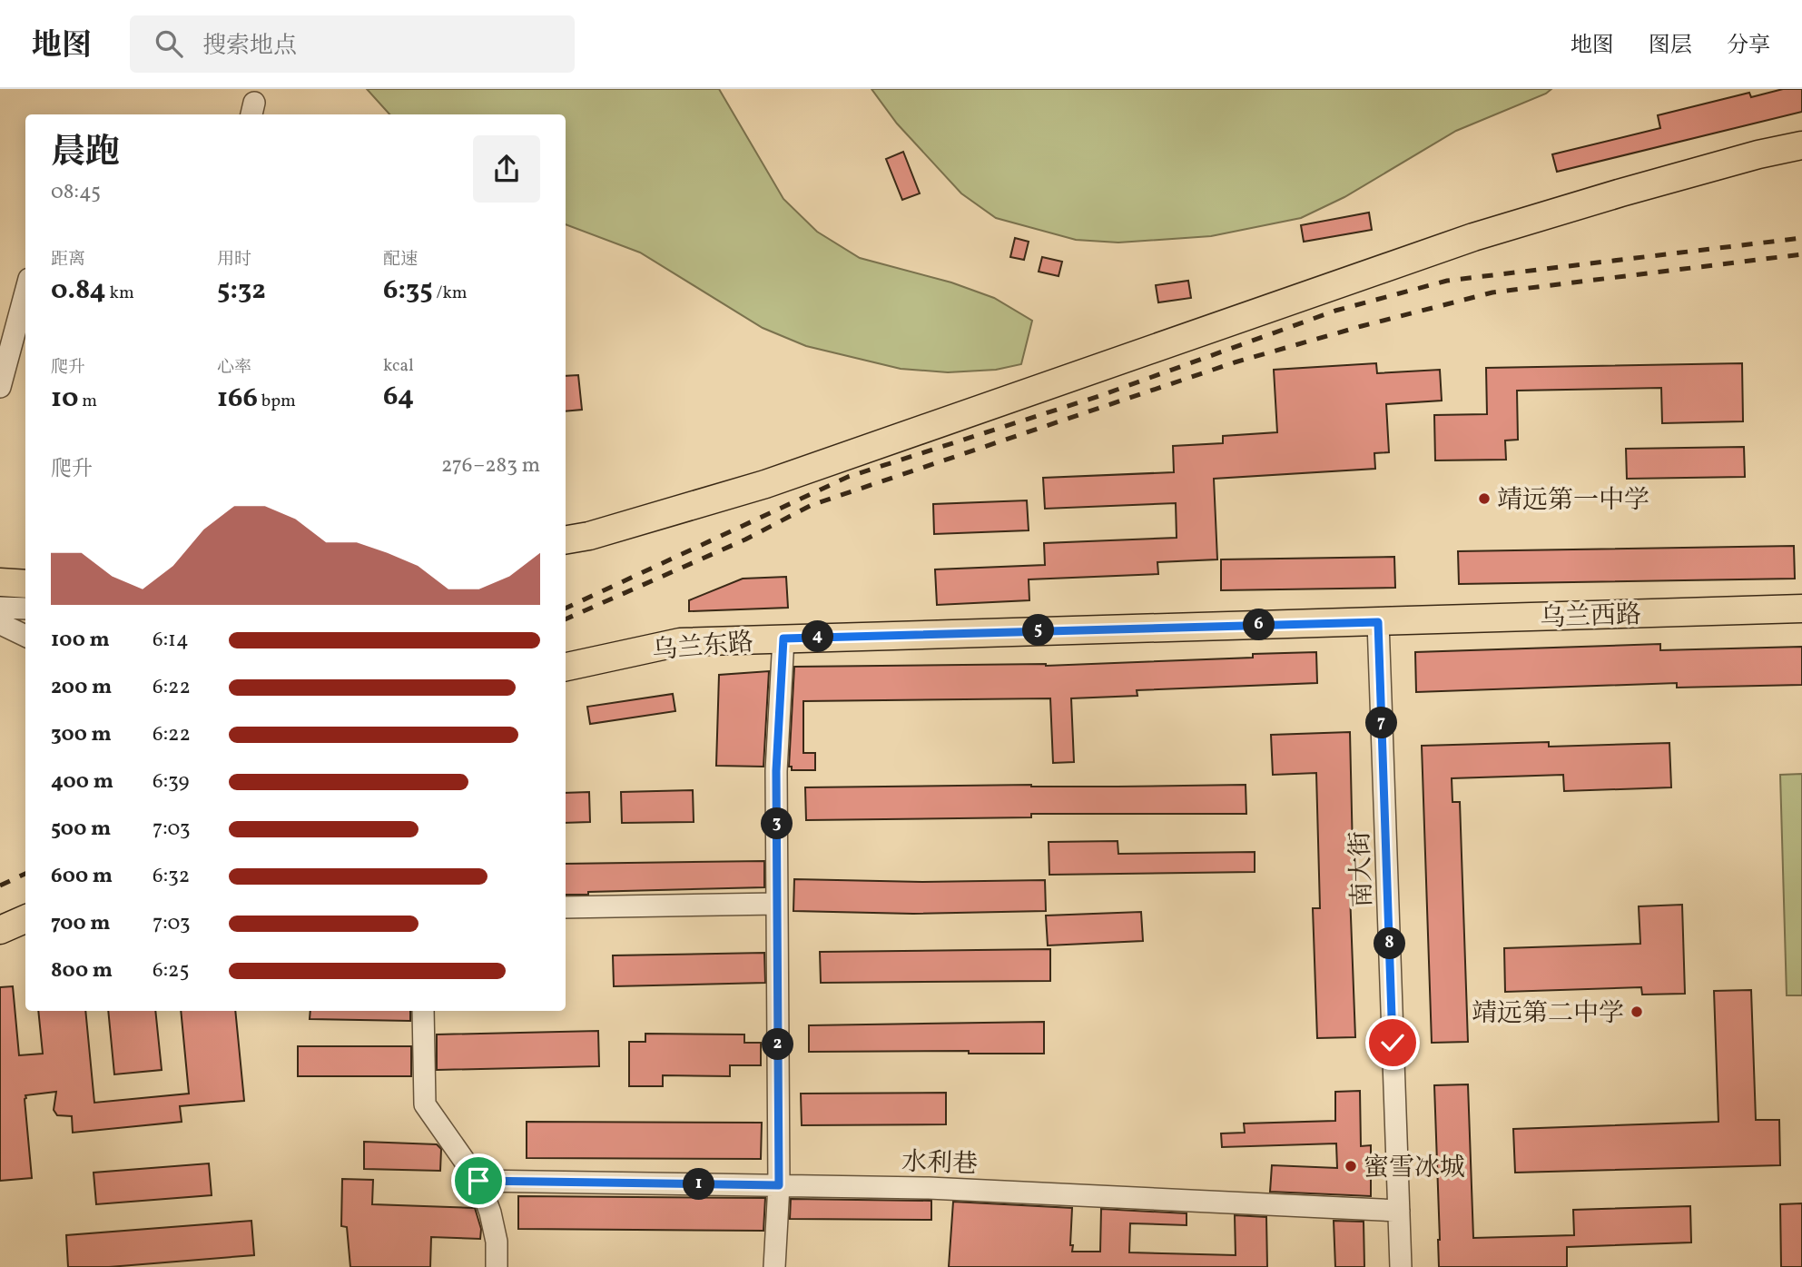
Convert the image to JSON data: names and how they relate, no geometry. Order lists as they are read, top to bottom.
{
  "streets": {
    "main road": ["乌兰西路", "乌兰东路"],
    "street": ["南大街", "水利巷"]
  },
  "crossings": [
    ["乌兰西路", "乌兰东路"],
    ["乌兰西路", "南大街"],
    ["乌兰东路", "南大街"],
    ["南大街", "水利巷"]
  ],
  "places": ["靖远第一中学", "靖远第二中学", "蜜雪冰城"],
  "page": {
    "header": "地图",
    "search": "搜索地点",
    "nav": ["地图", "图层", "分享"],
    "heading": ["晨跑", "08:45"],
    "stats": [
      ["距离", "0.84 km"],
      ["用时", "5:32"],
      ["配速", "6:35 /km"],
      ["爬升", "10 m"],
      ["心率", "166 bpm"],
      ["kcal", "64"]
    ],
    "chart": ["爬升", "276–283 m"],
    "pins": [
      "6",
      "5",
      "4",
      "7",
      "3",
      "8",
      "2",
      "1"
    ],
    "list": [
      {
        "name": "100 m",
        "note": "6:14"
      },
      {
        "name": "200 m",
        "note": "6:22"
      },
      {
        "name": "300 m",
        "note": "6:22"
      },
      {
        "name": "400 m",
        "note": "6:39"
      },
      {
        "name": "500 m",
        "note": "7:03"
      },
      {
        "name": "600 m",
        "note": "6:32"
      },
      {
        "name": "700 m",
        "note": "7:03"
      },
      {
        "name": "800 m",
        "note": "6:25"
      }
    ]
  }
}
